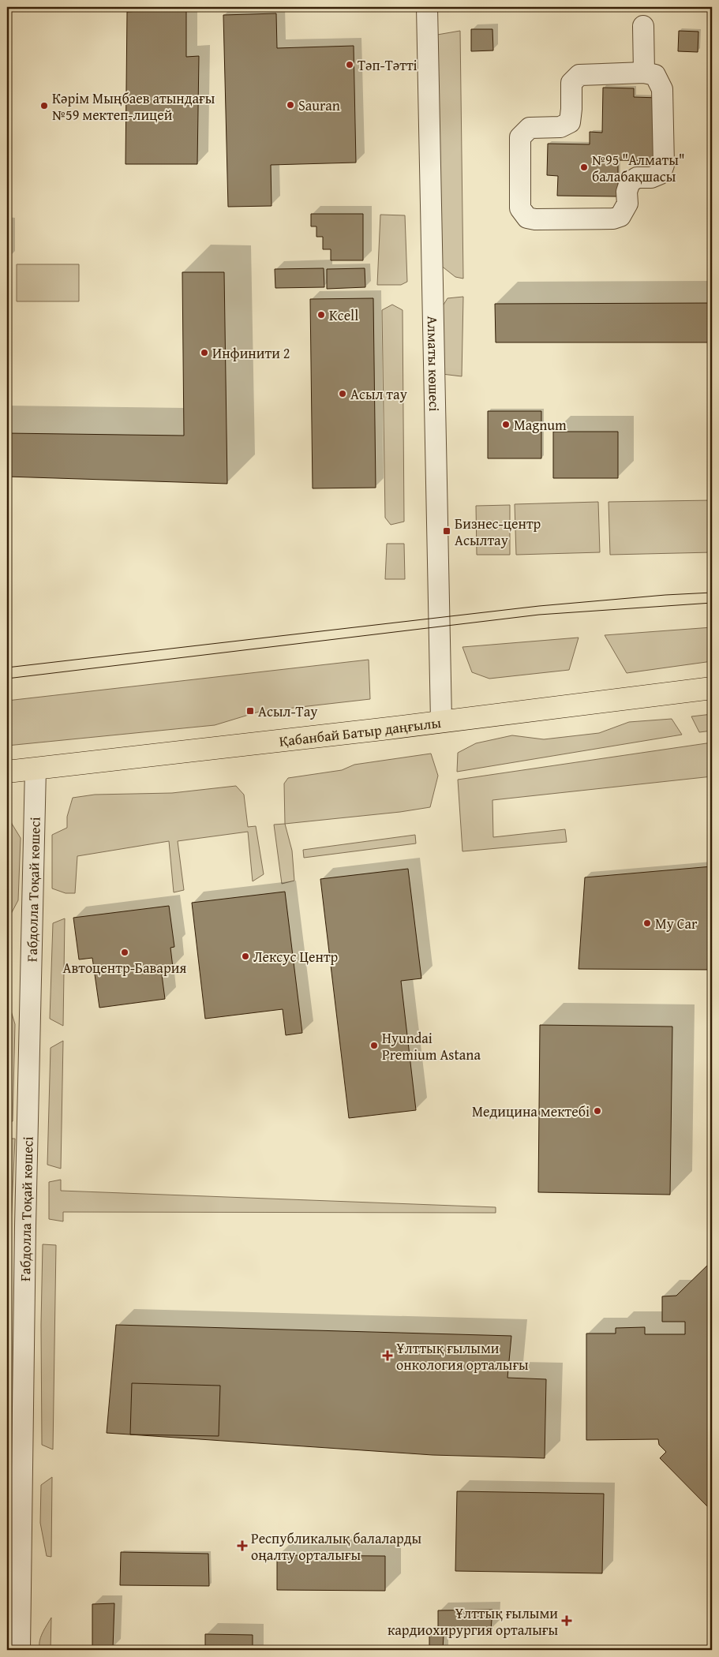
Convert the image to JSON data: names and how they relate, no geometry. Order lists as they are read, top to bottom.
{
  "streets": {
    "main road": ["Қабанбай Батыр даңғылы"],
    "street": ["Алматы көшесі", "Ғабдолла Тоқай көшесі"]
  },
  "crossings": [
    ["Алматы көшесі", "Қабанбай Батыр даңғылы"],
    ["Қабанбай Батыр даңғылы", "Ғабдолла Тоқай көшесі"]
  ],
  "places": {
    "other": [
      "Тәп-Тәтті",
      "Sauran",
      "Кәрім Мыңбаев атындағы №59 мектеп-лицей",
      "№95 \"Алматы\" балабақшасы",
      "Kcell",
      "Инфинити 2",
      "Асыл тау",
      "Magnum",
      "My Car",
      "Автоцентр-Бавария",
      "Лексус Центр",
      "Hyundai Premium Astana",
      "Медицина мектебі"
    ],
    "transit": ["Бизнес-центр Асылтау", "Асыл-Тау"],
    "health": ["Ұлттық ғылыми онкология орталығы", "Республикалық балаларды оңалту орталығы", "Ұлттық ғылыми кардиохирургия орталығы"]
  }
}
